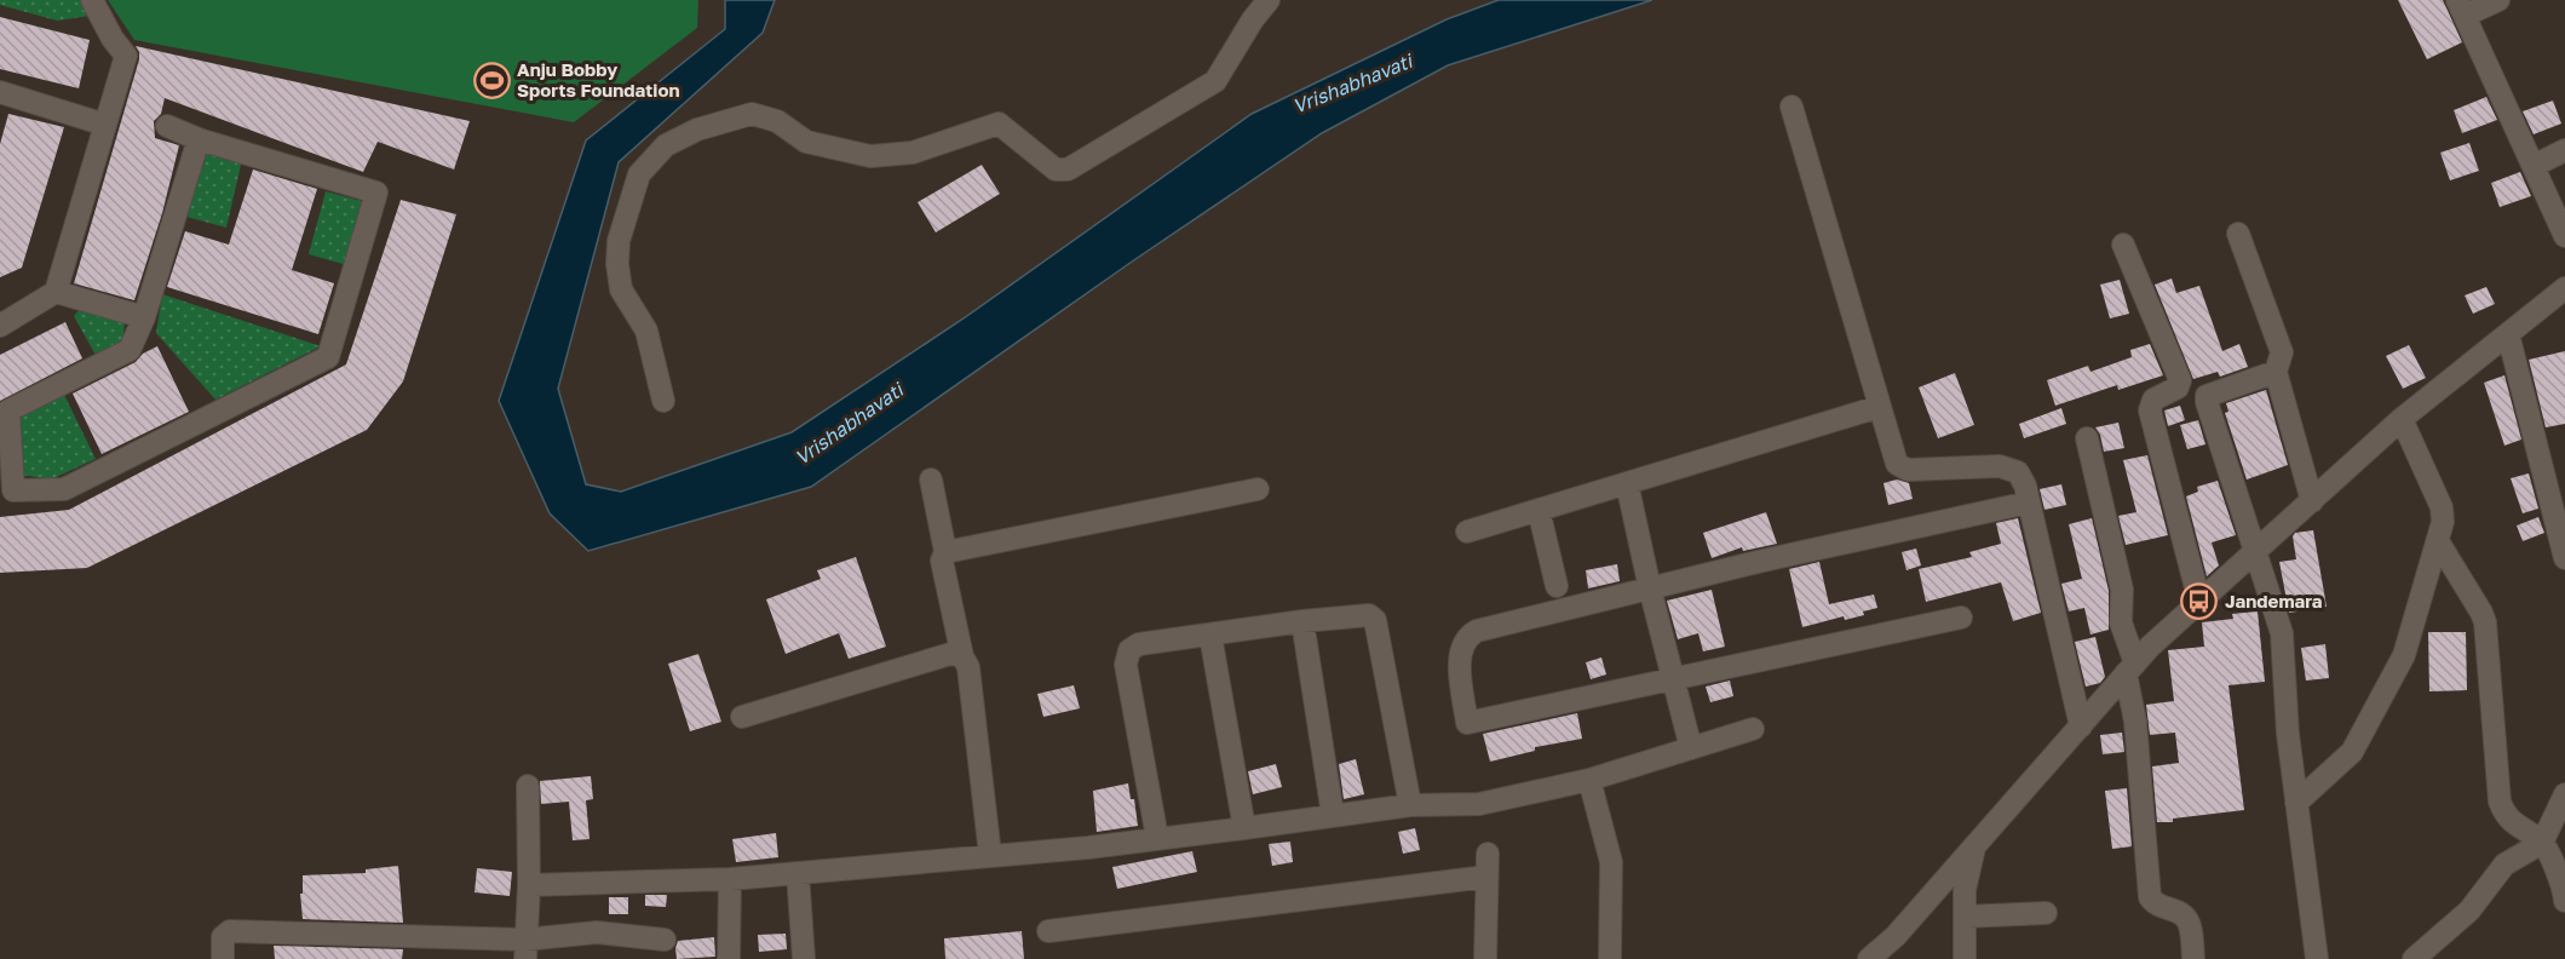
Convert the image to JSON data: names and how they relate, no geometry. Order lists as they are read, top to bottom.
{
  "water": ["Vrishabhavati"],
  "places": {
    "sports": ["Anju Bobby Sports Foundation"],
    "bus stop": ["Jandemara"]
  }
}
